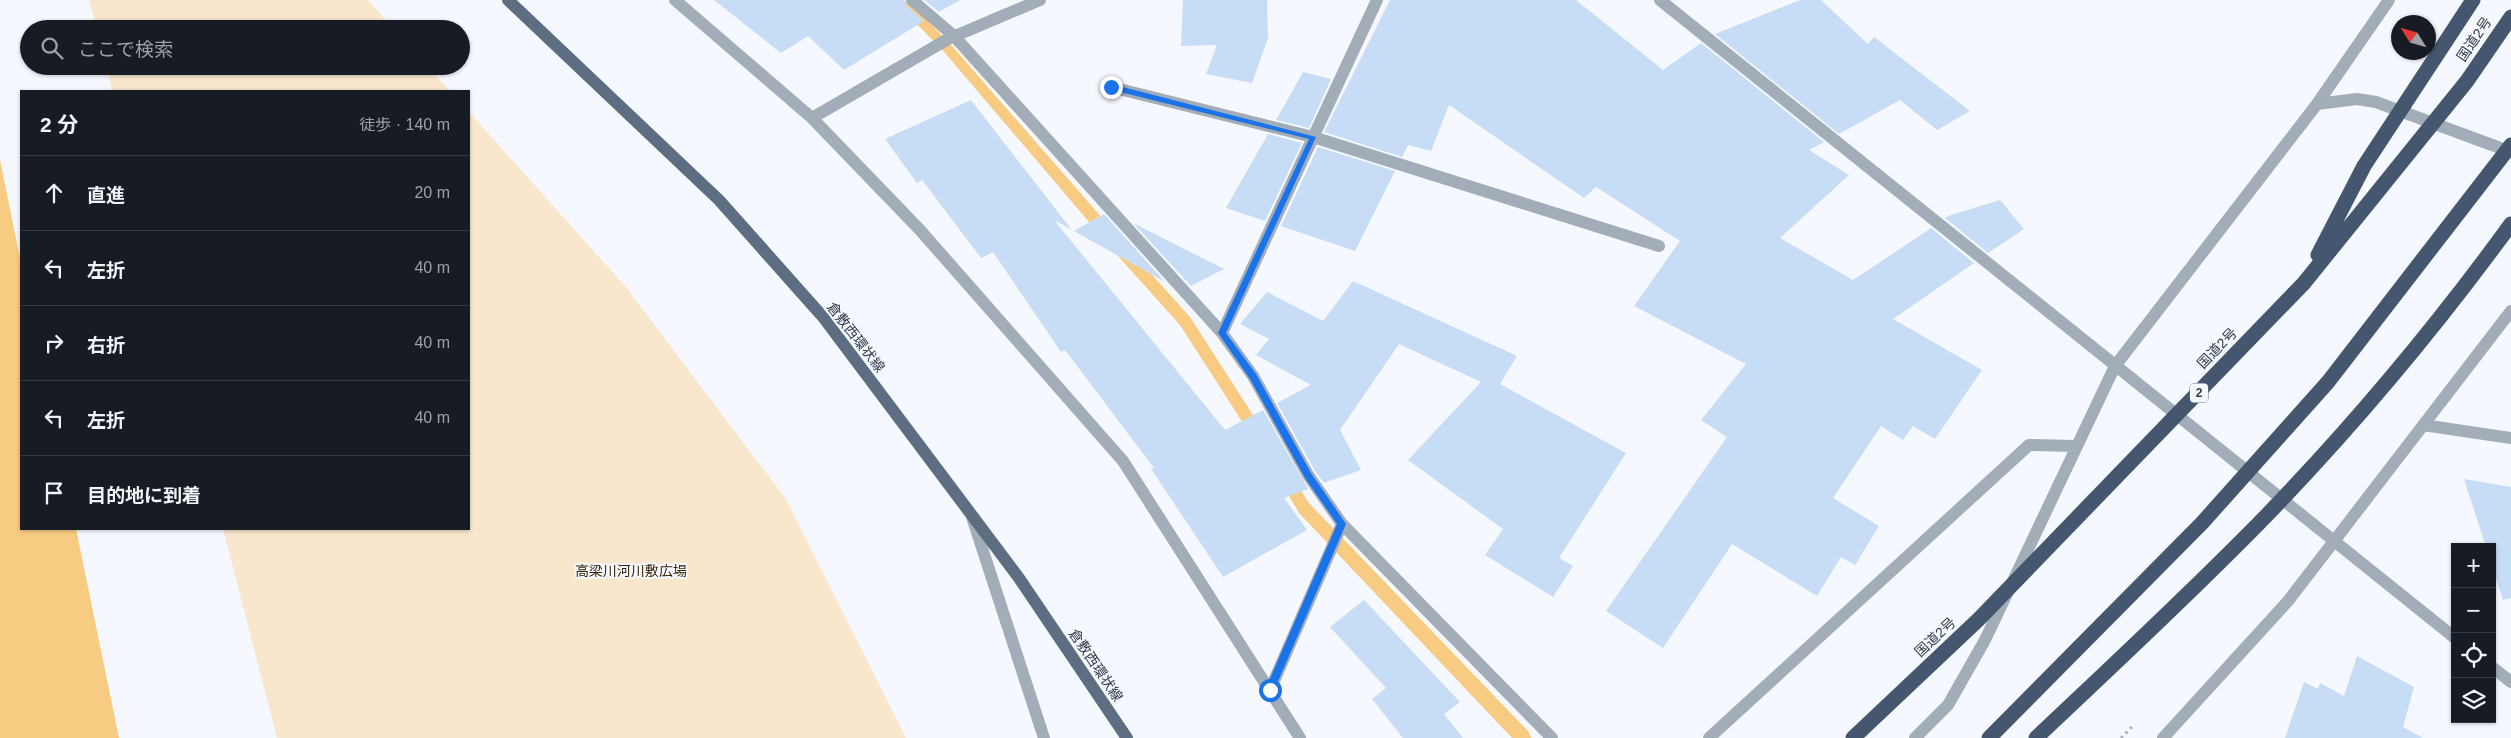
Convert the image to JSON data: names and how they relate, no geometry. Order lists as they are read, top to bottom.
{
  "streets": {
    "highway": ["国道2号", "2"],
    "main road": ["倉敷西環状線"]
  },
  "parks": ["高梁川河川敷広場"],
  "north": "top left",
  "page": {
    "search": "ここで検索",
    "heading": ["2 分", "徒歩 · 140 m"],
    "list": [
      ["直進", "20 m"],
      ["左折", "40 m"],
      ["右折", "40 m"],
      ["左折", "40 m"],
      "目的地に到着"
    ],
    "map_buttons": ["+", "−"]
  }
}
